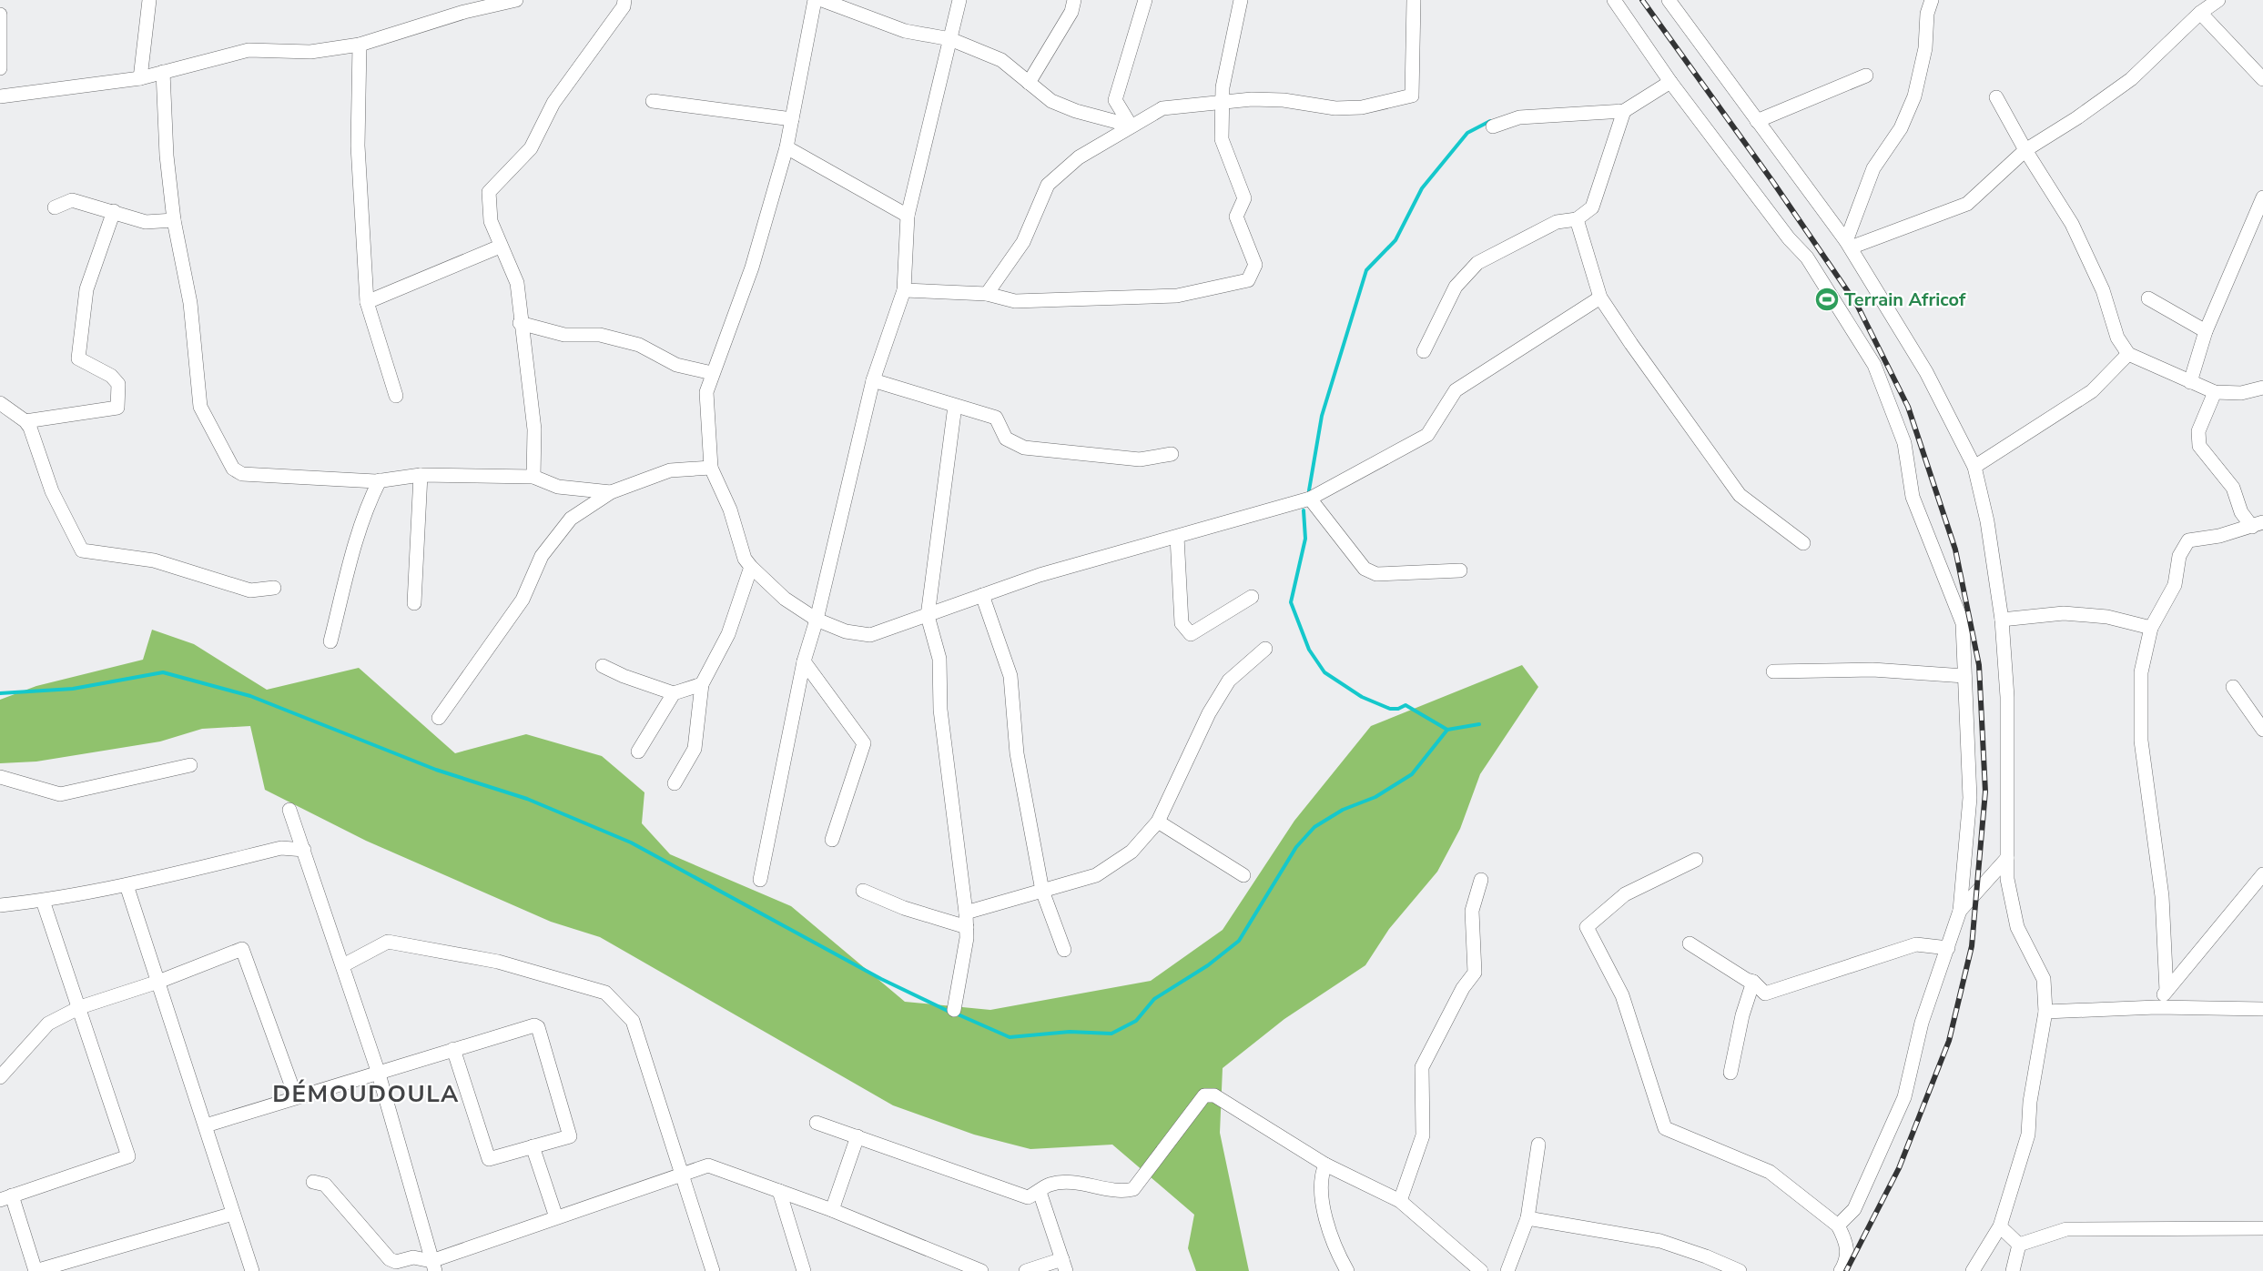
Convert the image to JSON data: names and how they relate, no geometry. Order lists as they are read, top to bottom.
{
  "districts": ["DÉMOUDOULA"],
  "places": {
    "sports": ["Terrain Africof"]
  }
}
